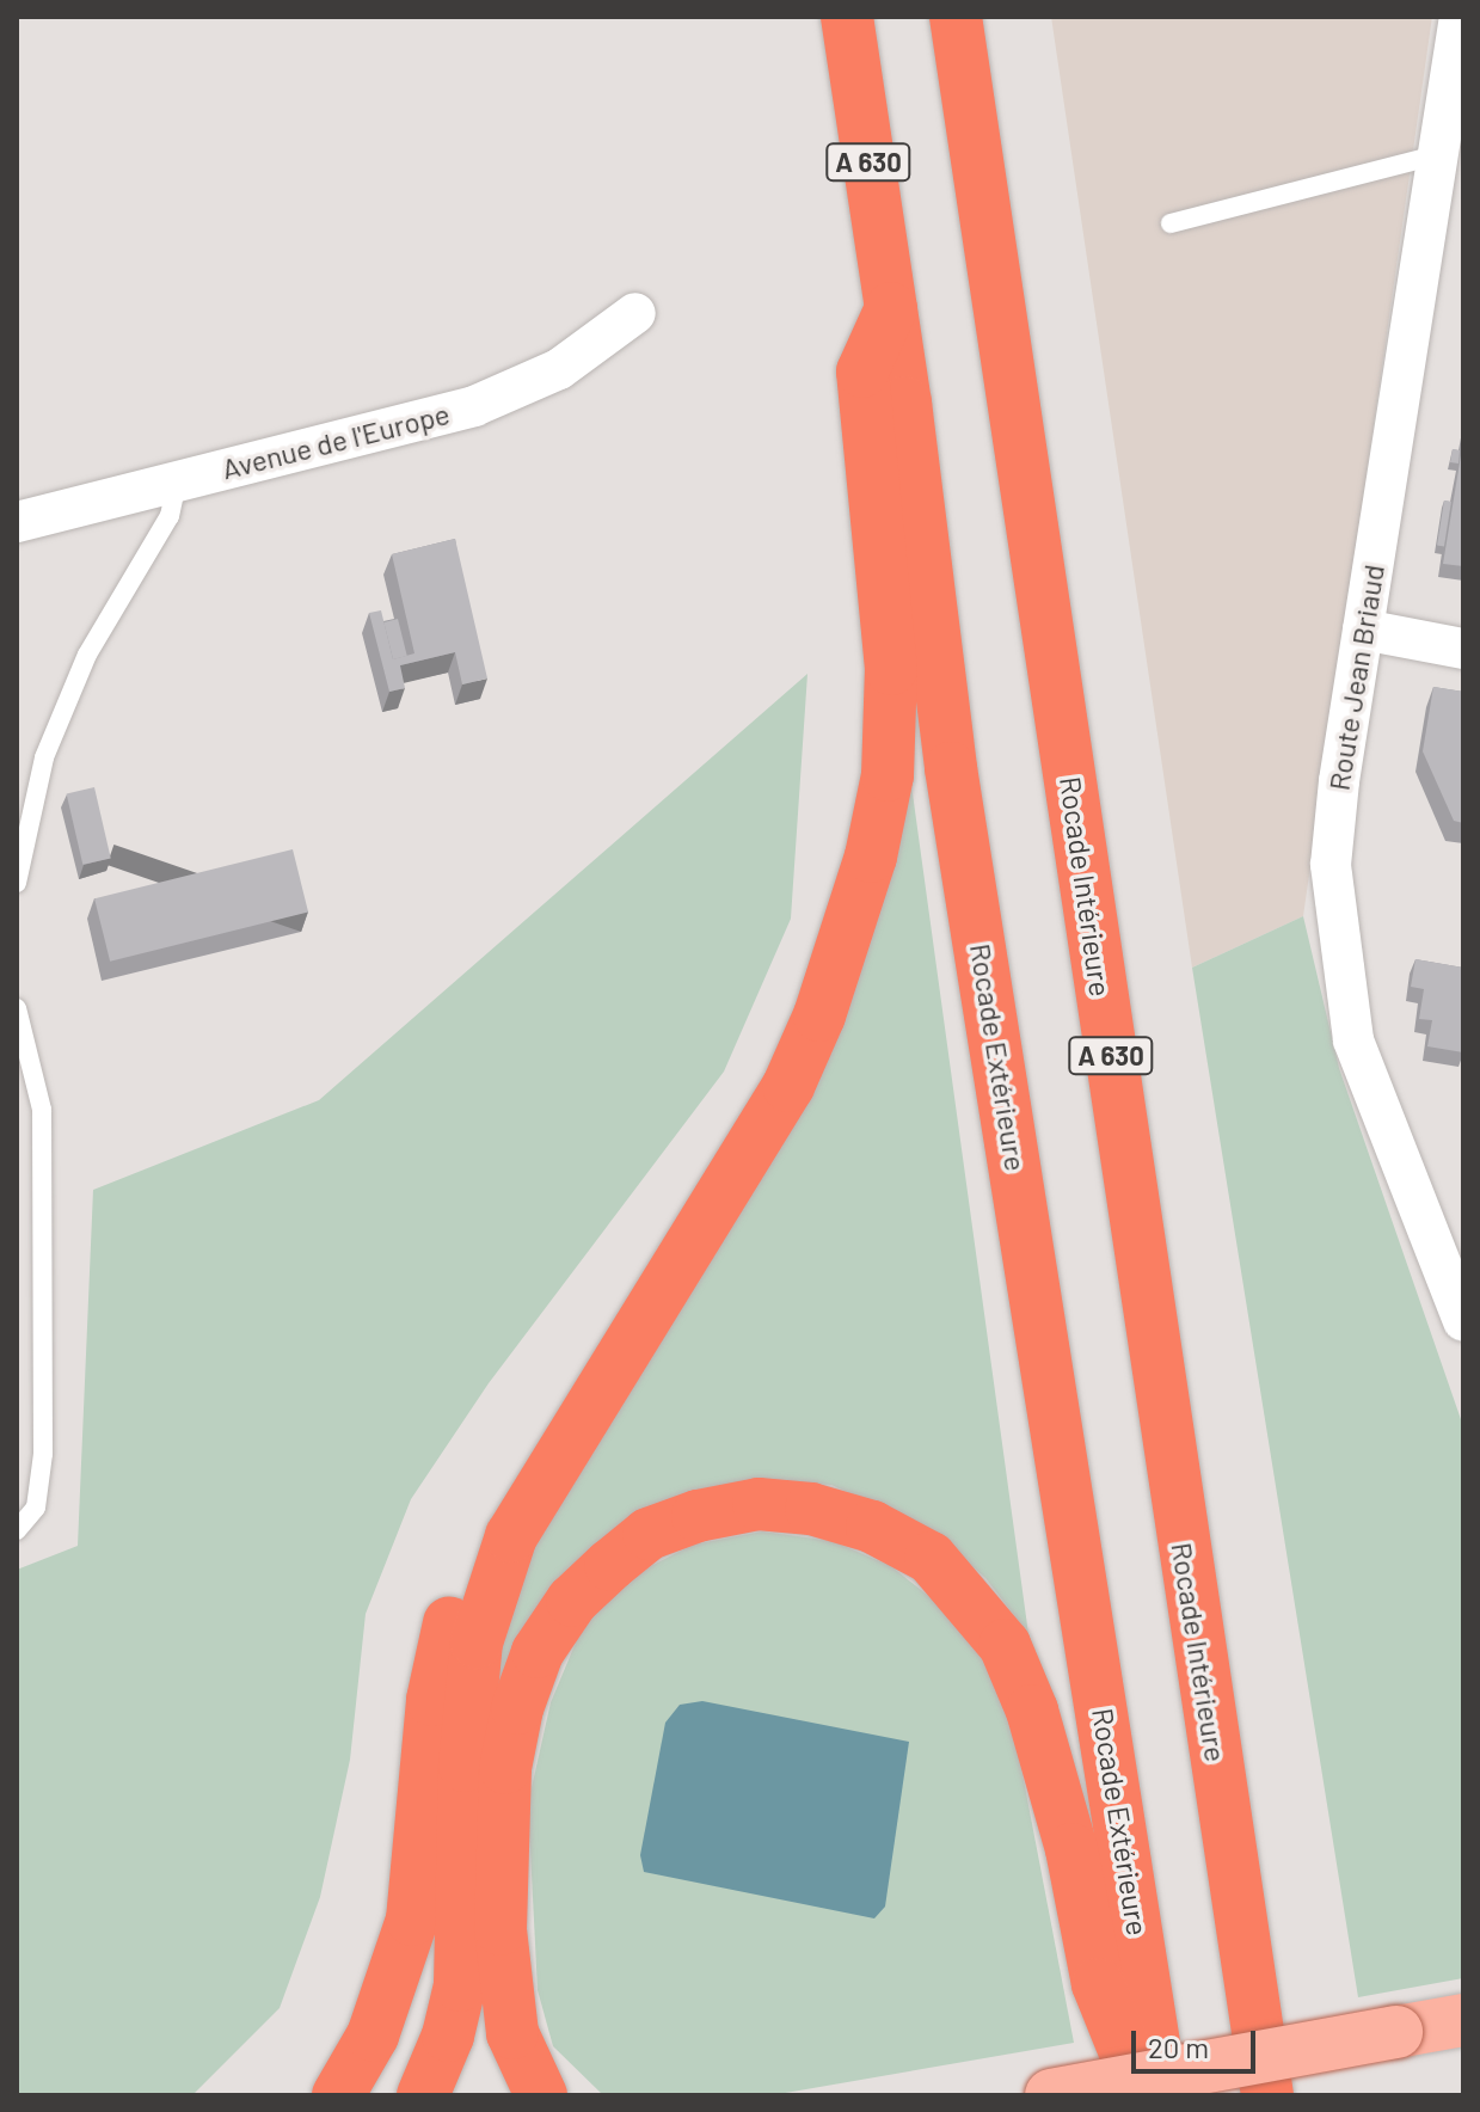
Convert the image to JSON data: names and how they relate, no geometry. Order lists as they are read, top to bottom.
{
  "streets": {
    "highway": ["A 630", "Rocade Intérieure", "Rocade Extérieure"],
    "street": ["Avenue de l'Europe", "Route Jean Briaud"]
  },
  "scale_bar": "20 m"
}
